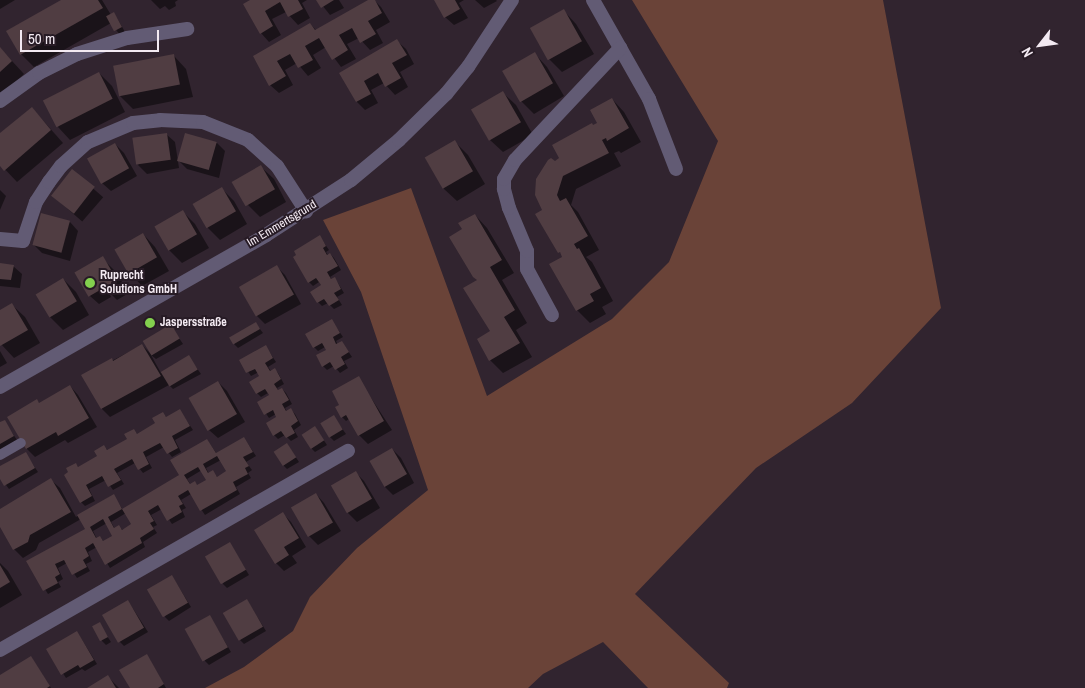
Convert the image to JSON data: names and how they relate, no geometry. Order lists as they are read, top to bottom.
{
  "streets": {
    "street": ["Im Emmertsgrund"]
  },
  "places": ["Ruprecht Solutions GmbH", "Jaspersstraße"],
  "scale_bar": "50 m",
  "north": "bottom left"
}
